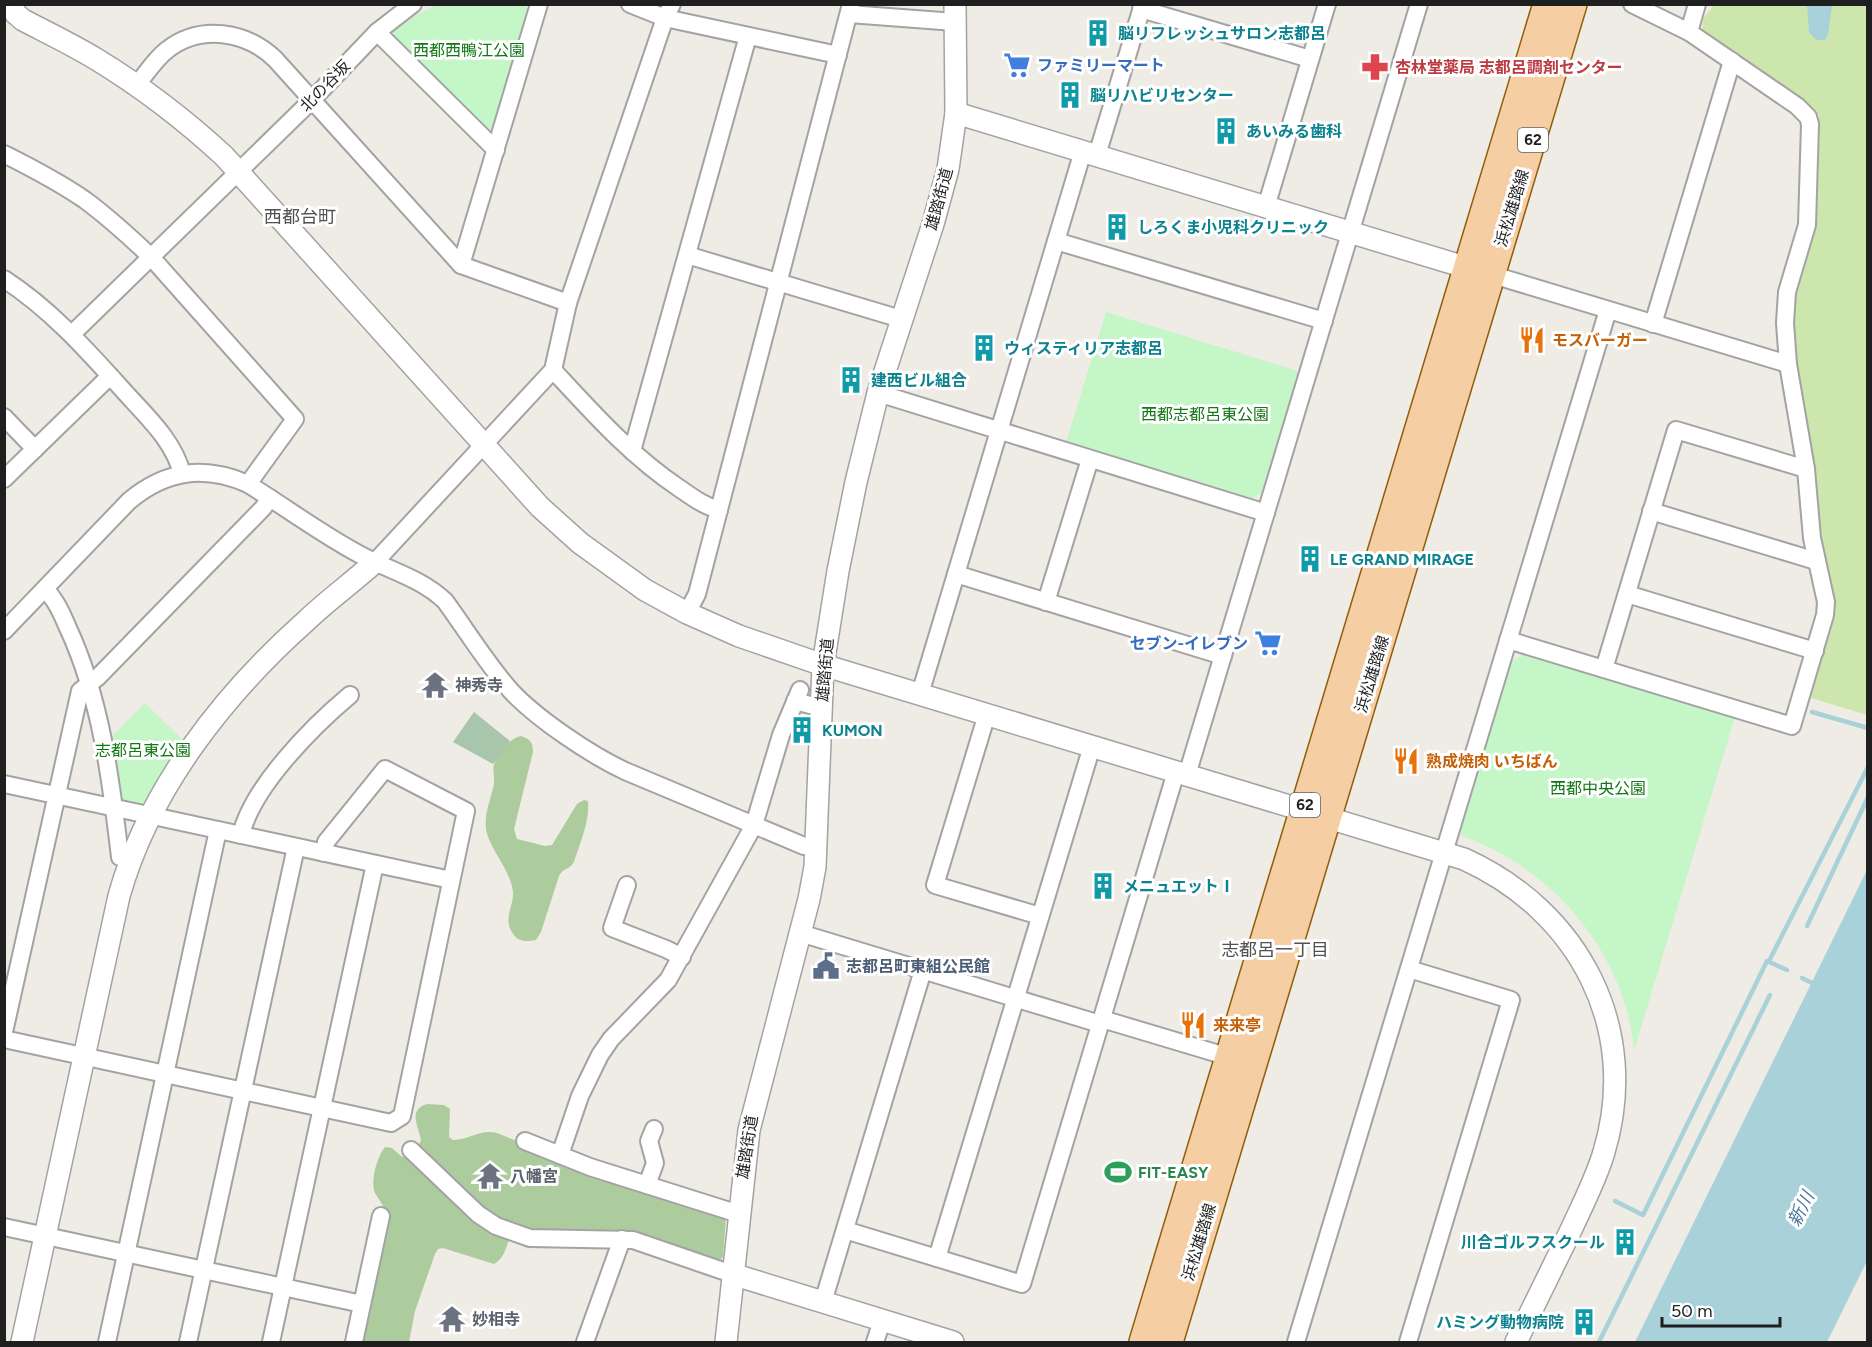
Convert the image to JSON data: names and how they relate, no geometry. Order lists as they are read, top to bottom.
{
  "streets": {
    "main road": ["62", "浜松雄踏線"],
    "street": ["北の谷坂", "雄踏街道"]
  },
  "districts": ["西都台町", "志都呂一丁目"],
  "water": ["新川"],
  "parks": [
    "西都西鴨江公園",
    "西都志都呂東公園",
    "志都呂東公園",
    "西都中央公園"
  ],
  "places": {
    "building": [
      "脳リフレッシュサロン志都呂",
      "脳リハビリセンター",
      "あいみる歯科",
      "しろくま小児科クリニック",
      "ウィスティリア志都呂",
      "建西ビル組合",
      "LE GRAND MIRAGE",
      "KUMON",
      "メニュエットⅠ",
      "川合ゴルフスクール",
      "ハミング動物病院"
    ],
    "supermarket": ["ファミリーマート", "セブン-イレブン"],
    "pharmacy": ["杏林堂薬局 志都呂調剤センター"],
    "restaurant": ["モスバーガー", "熟成焼肉 いちばん", "来来亭"],
    "temple": ["神秀寺", "八幡宮", "妙相寺"],
    "public building": ["志都呂町東組公民館"],
    "sports": ["FIT-EASY"]
  },
  "scale_bar": "50 m"
}
